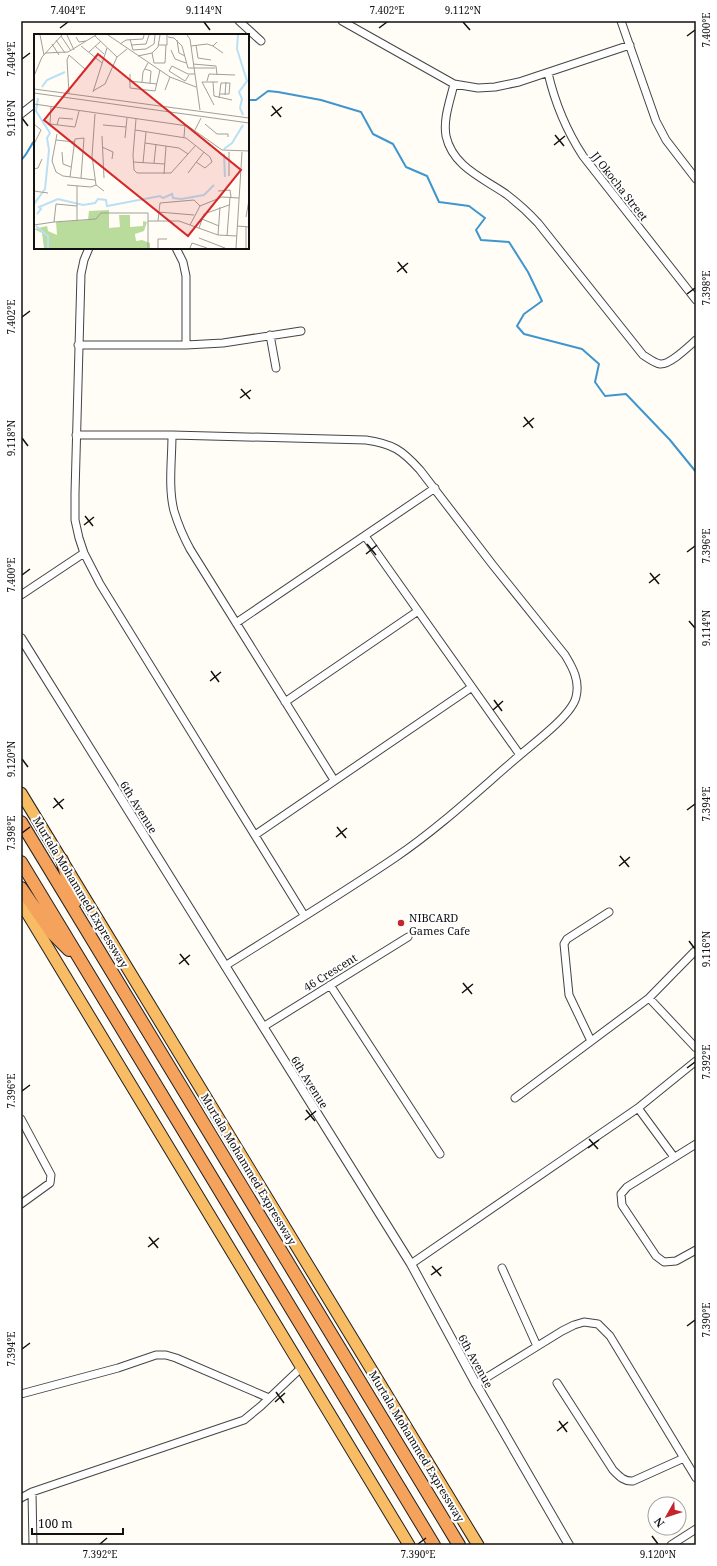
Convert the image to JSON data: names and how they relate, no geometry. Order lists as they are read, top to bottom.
{
  "streets": {
    "highway": ["Murtala Mohammed Expressway"],
    "street": ["JJ Okocha Street", "6th Avenue", "46 Crescent"]
  },
  "crossings": [
    ["6th Avenue", "46 Crescent"]
  ],
  "places": ["NIBCARD Games Cafe"],
  "scale_bar": "100 m",
  "north": "bottom left",
  "coordinates": [
    "7.404°E",
    "9.114°N",
    "7.402°E",
    "9.112°N",
    "7.400°E",
    "9.116°N",
    "7.398°E",
    "9.118°N",
    "7.396°E",
    "9.120°N",
    "7.394°E",
    "7.392°E",
    "7.390°E"
  ]
}
